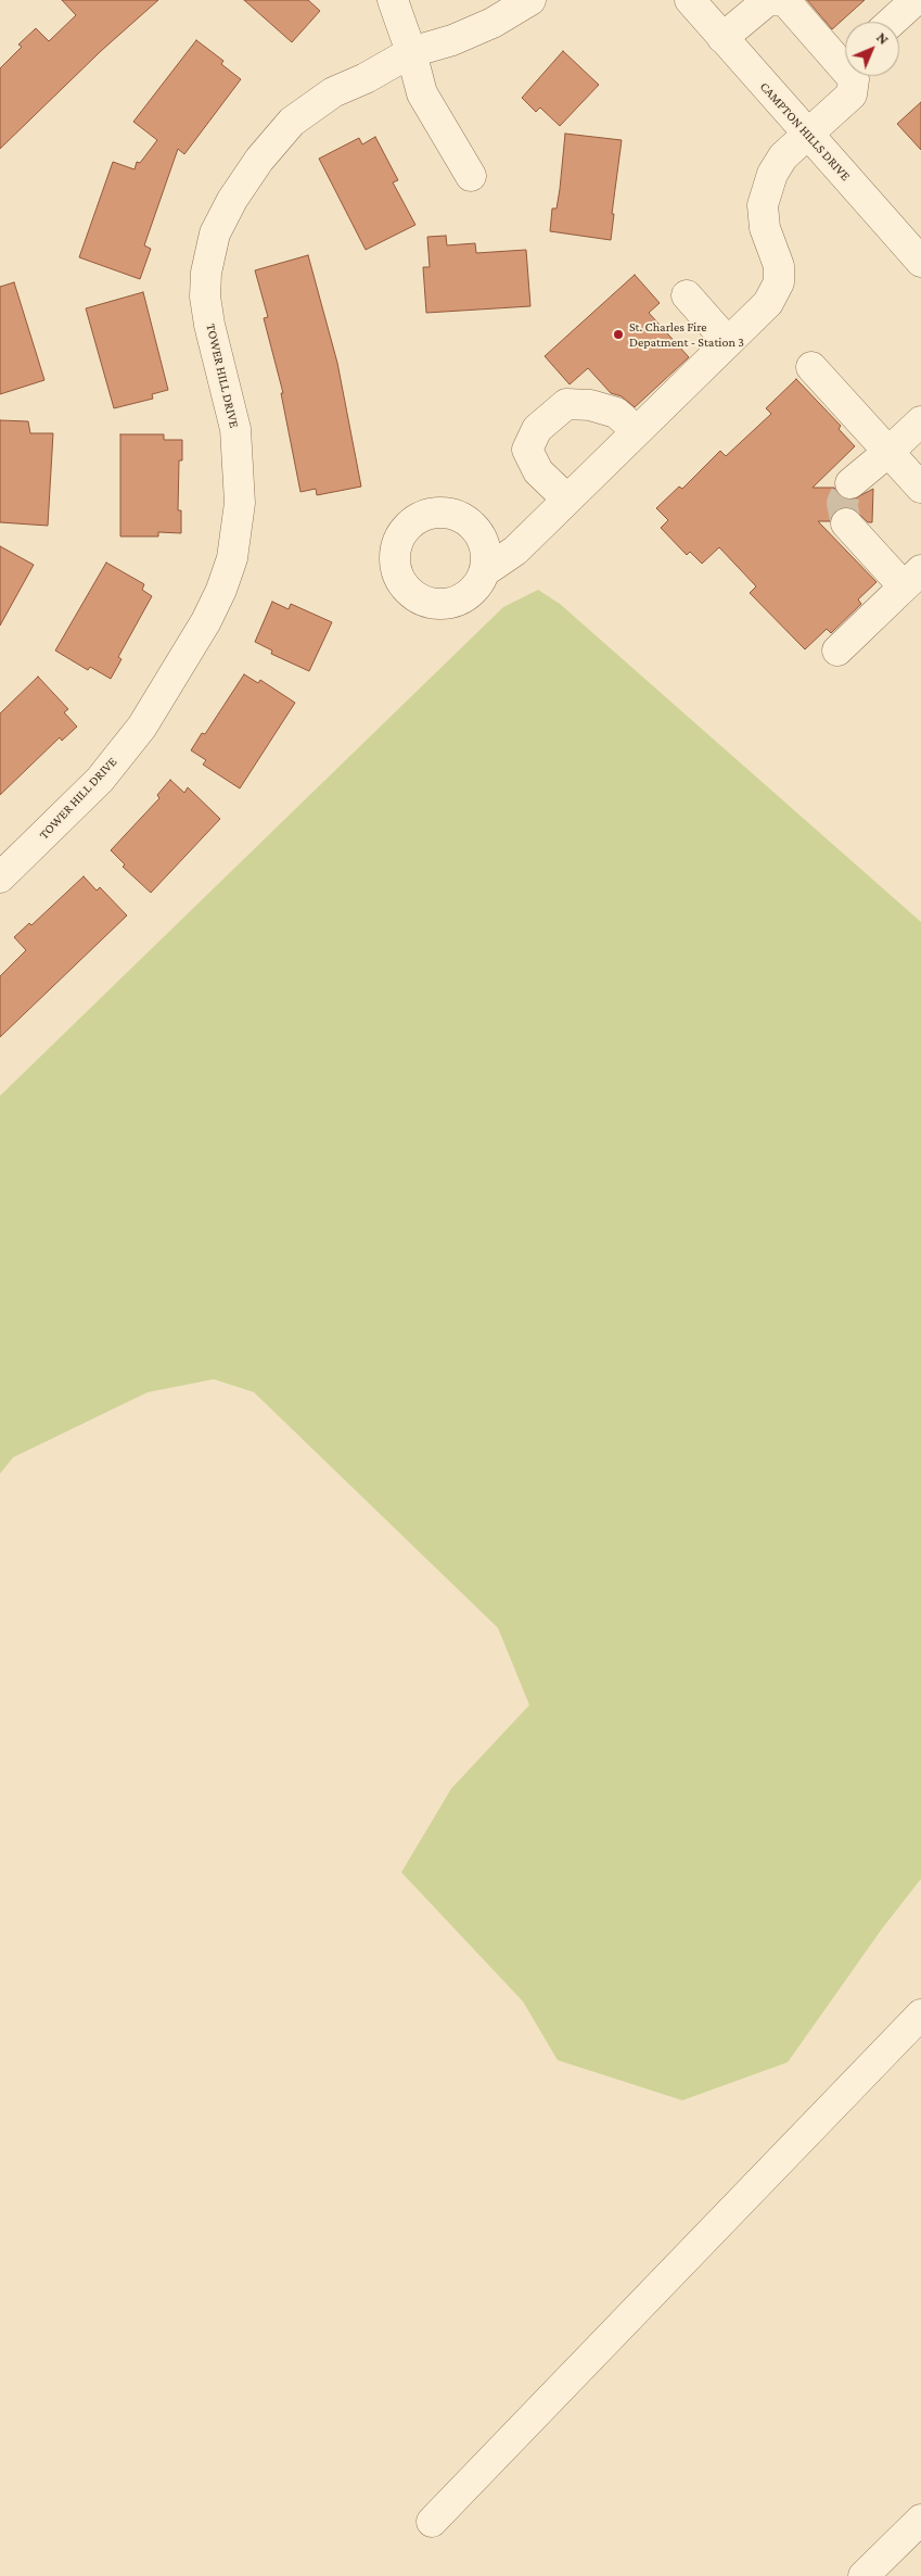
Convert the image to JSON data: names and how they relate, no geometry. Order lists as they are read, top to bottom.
{
  "streets": {
    "street": ["CAMPTON HILLS DRIVE", "TOWER HILL DRIVE"]
  },
  "places": ["St. Charles Fire Depatment - Station 3"],
  "north": "top right"
}
